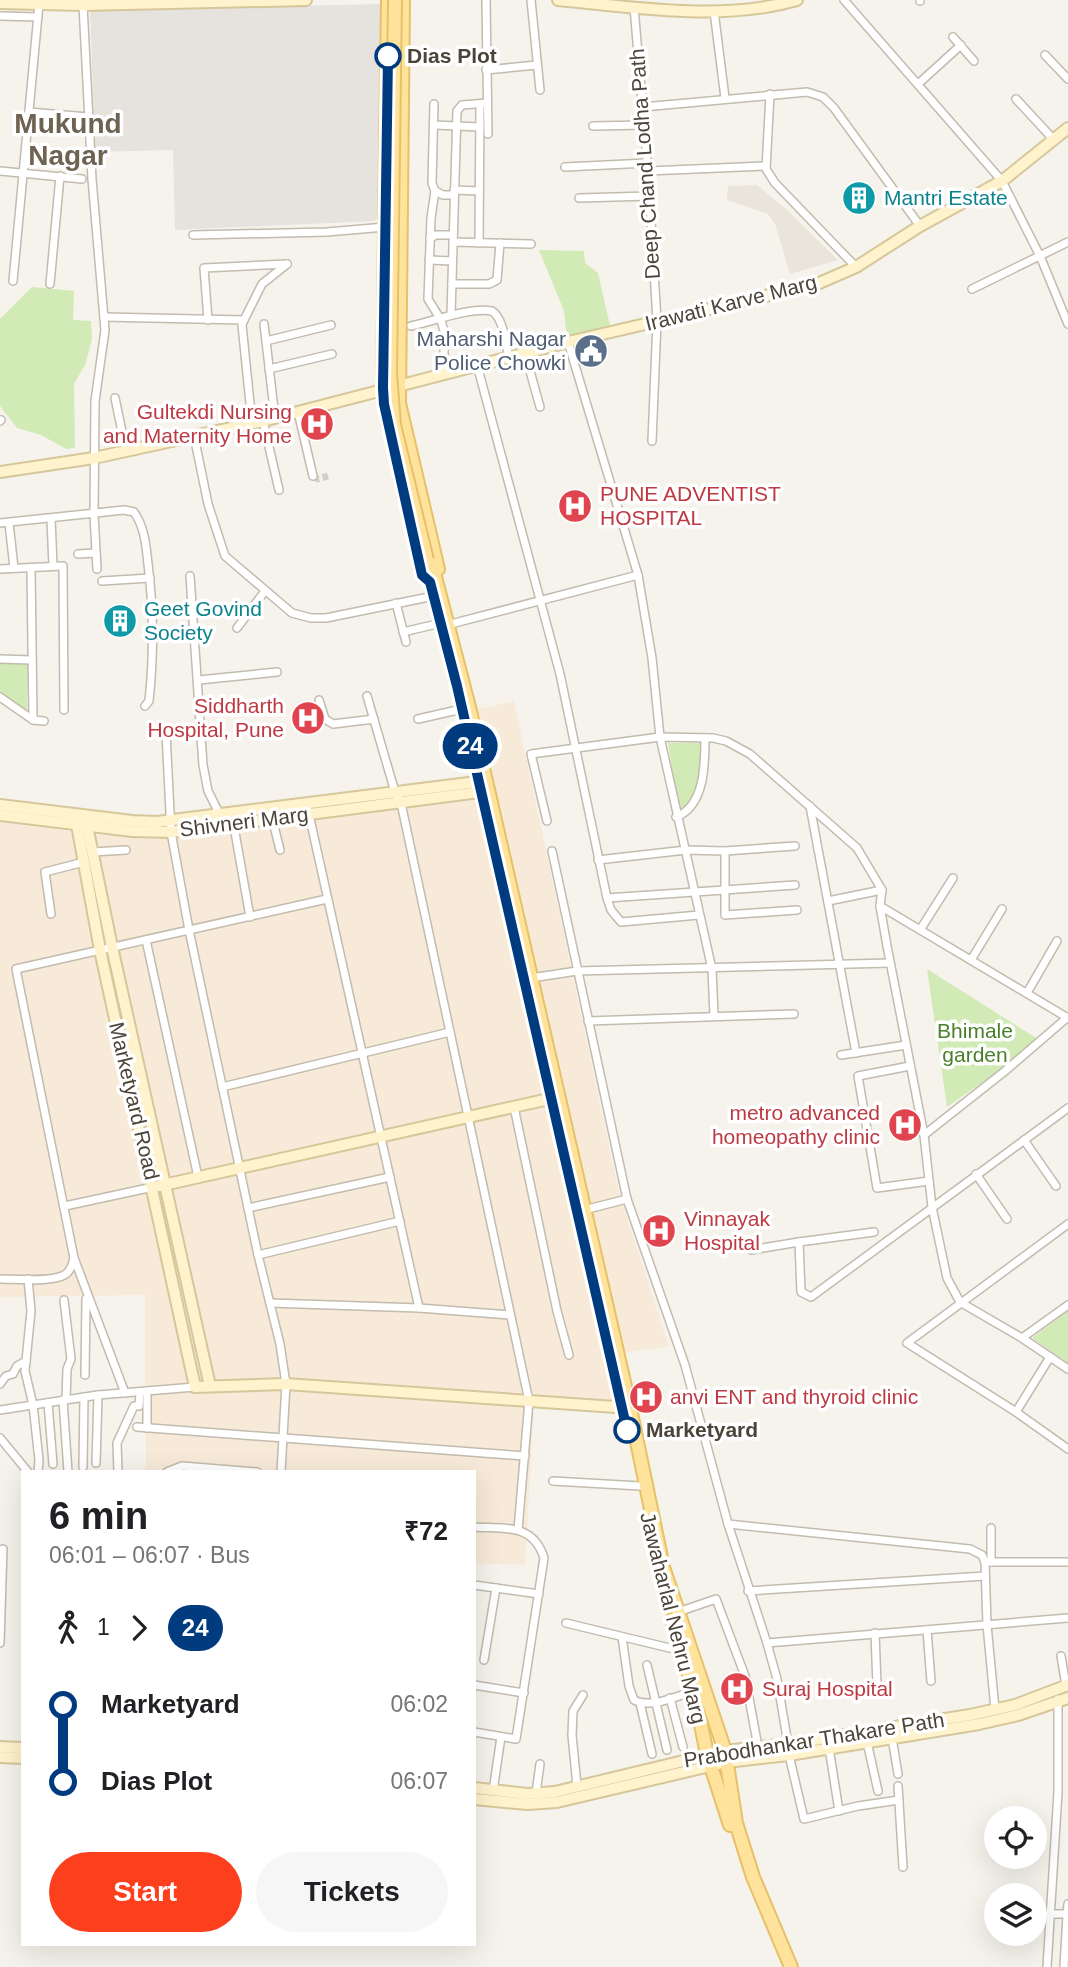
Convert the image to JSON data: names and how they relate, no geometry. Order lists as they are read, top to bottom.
{
  "streets": {
    "main road": [
      "Irawati Karve Marg",
      "Shivneri Marg",
      "Marketyard Road",
      "Jawaharlal Nehru Marg",
      "Prabodhankar Thakare Path"
    ],
    "street": ["Deep Chand Lodha Path"]
  },
  "crossings": [
    ["Deep Chand Lodha Path", "Irawati Karve Marg"],
    ["Irawati Karve Marg", "Jawaharlal Nehru Marg"],
    ["Shivneri Marg", "Marketyard Road"],
    ["Shivneri Marg", "Jawaharlal Nehru Marg"],
    ["Jawaharlal Nehru Marg", "Prabodhankar Thakare Path"]
  ],
  "districts": ["Mukund Nagar"],
  "parks": ["Bhimale garden"],
  "places": {
    "other": ["Dias Plot", "Marketyard"],
    "building": ["Mantri Estate", "Geet Govind Society"],
    "public building": ["Maharshi Nagar Police Chowki"],
    "hospital": [
      "Gultekdi Nursing and Maternity Home",
      "PUNE ADVENTIST HOSPITAL",
      "Siddharth Hospital, Pune",
      "metro advanced homeopathy clinic",
      "Vinnayak Hospital",
      "anvi ENT and thyroid clinic",
      "Suraj Hospital"
    ]
  },
  "lines": ["bus line 24"],
  "page": {
    "on_map": "24",
    "heading": ["6 min", "06:01 – 06:07 · Bus", "₹72"],
    "legs": ["1", "24"],
    "list": [
      {
        "name": "Marketyard",
        "value": "06:02"
      },
      {
        "name": "Dias Plot",
        "value": "06:07"
      }
    ],
    "buttons": ["Start", "Tickets"]
  }
}
